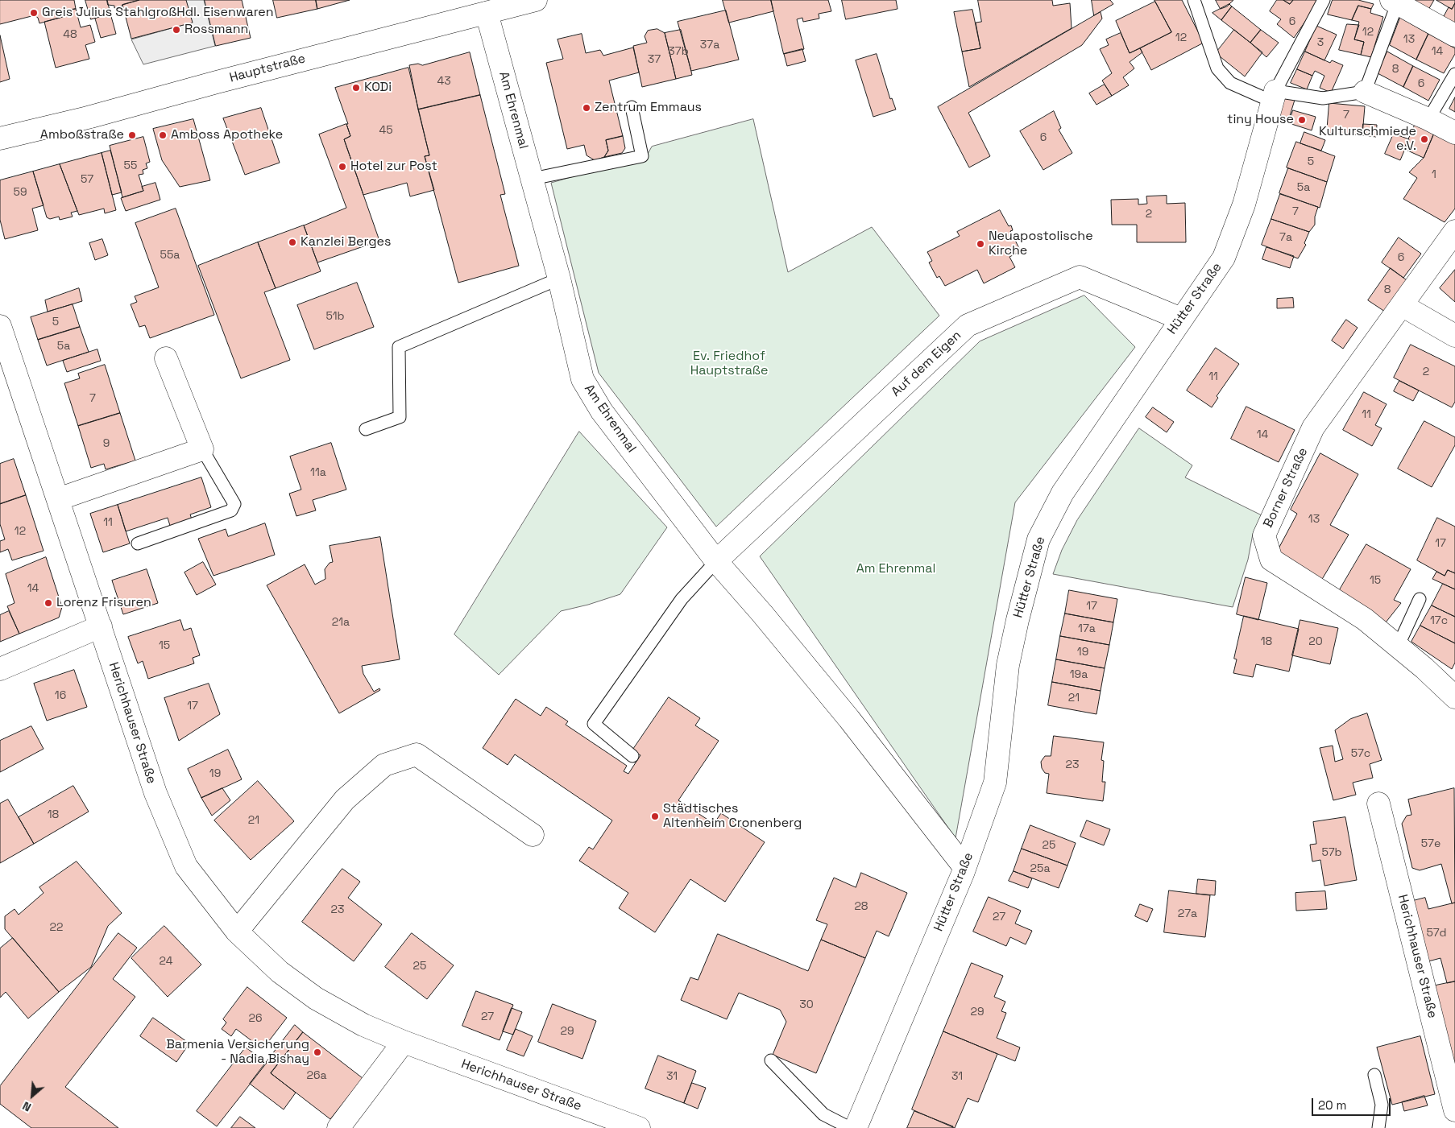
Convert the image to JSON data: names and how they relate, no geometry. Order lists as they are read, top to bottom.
{
  "streets": {
    "street": [
      "Hauptstraße",
      "Am Ehrenmal",
      "Hütter Straße",
      "Auf dem Eigen",
      "Borner Straße",
      "Herichhauser Straße"
    ]
  },
  "crossings": [
    ["Hauptstraße", "Am Ehrenmal"],
    ["Am Ehrenmal", "Hütter Straße"],
    ["Am Ehrenmal", "Auf dem Eigen"],
    ["Hütter Straße", "Auf dem Eigen"]
  ],
  "parks": ["Ev. Friedhof Hauptstraße", "Am Ehrenmal"],
  "places": [
    "Greis Julius StahlgroßHdl. Eisenwaren",
    "Rossmann",
    "KODi",
    "Zentrum Emmaus",
    "tiny House",
    "Amboßstraße",
    "Amboss Apotheke",
    "Kulturschmiede e.V.",
    "Hotel zur Post",
    "Kanzlei Berges",
    "Neuapostolische Kirche",
    "Lorenz Frisuren",
    "Städtisches Altenheim Cronenberg",
    "Barmenia Versicherung - Nadia Bishay"
  ],
  "house_numbers": [
    "6",
    "12",
    "48",
    "12",
    "13",
    "3",
    "37a",
    "37b",
    "14",
    "37",
    "8",
    "43",
    "6",
    "7",
    "45",
    "6",
    "5",
    "55",
    "1",
    "57",
    "5a",
    "59",
    "7",
    "2",
    "7a",
    "55a",
    "6",
    "8",
    "51b",
    "5",
    "5a",
    "2",
    "11",
    "7",
    "11",
    "14",
    "9",
    "11a",
    "13",
    "11",
    "12",
    "17",
    "15",
    "14",
    "17",
    "17c",
    "21a",
    "17a",
    "18",
    "20",
    "15",
    "19",
    "19a",
    "16",
    "21",
    "17",
    "57c",
    "23",
    "19",
    "18",
    "21",
    "57e",
    "25",
    "57b",
    "25a",
    "28",
    "23",
    "27a",
    "27",
    "22",
    "57d",
    "24",
    "25",
    "30",
    "29",
    "27",
    "26",
    "29",
    "26a",
    "31",
    "31"
  ],
  "scale_bar": "20 m",
  "north": "bottom left"
}
